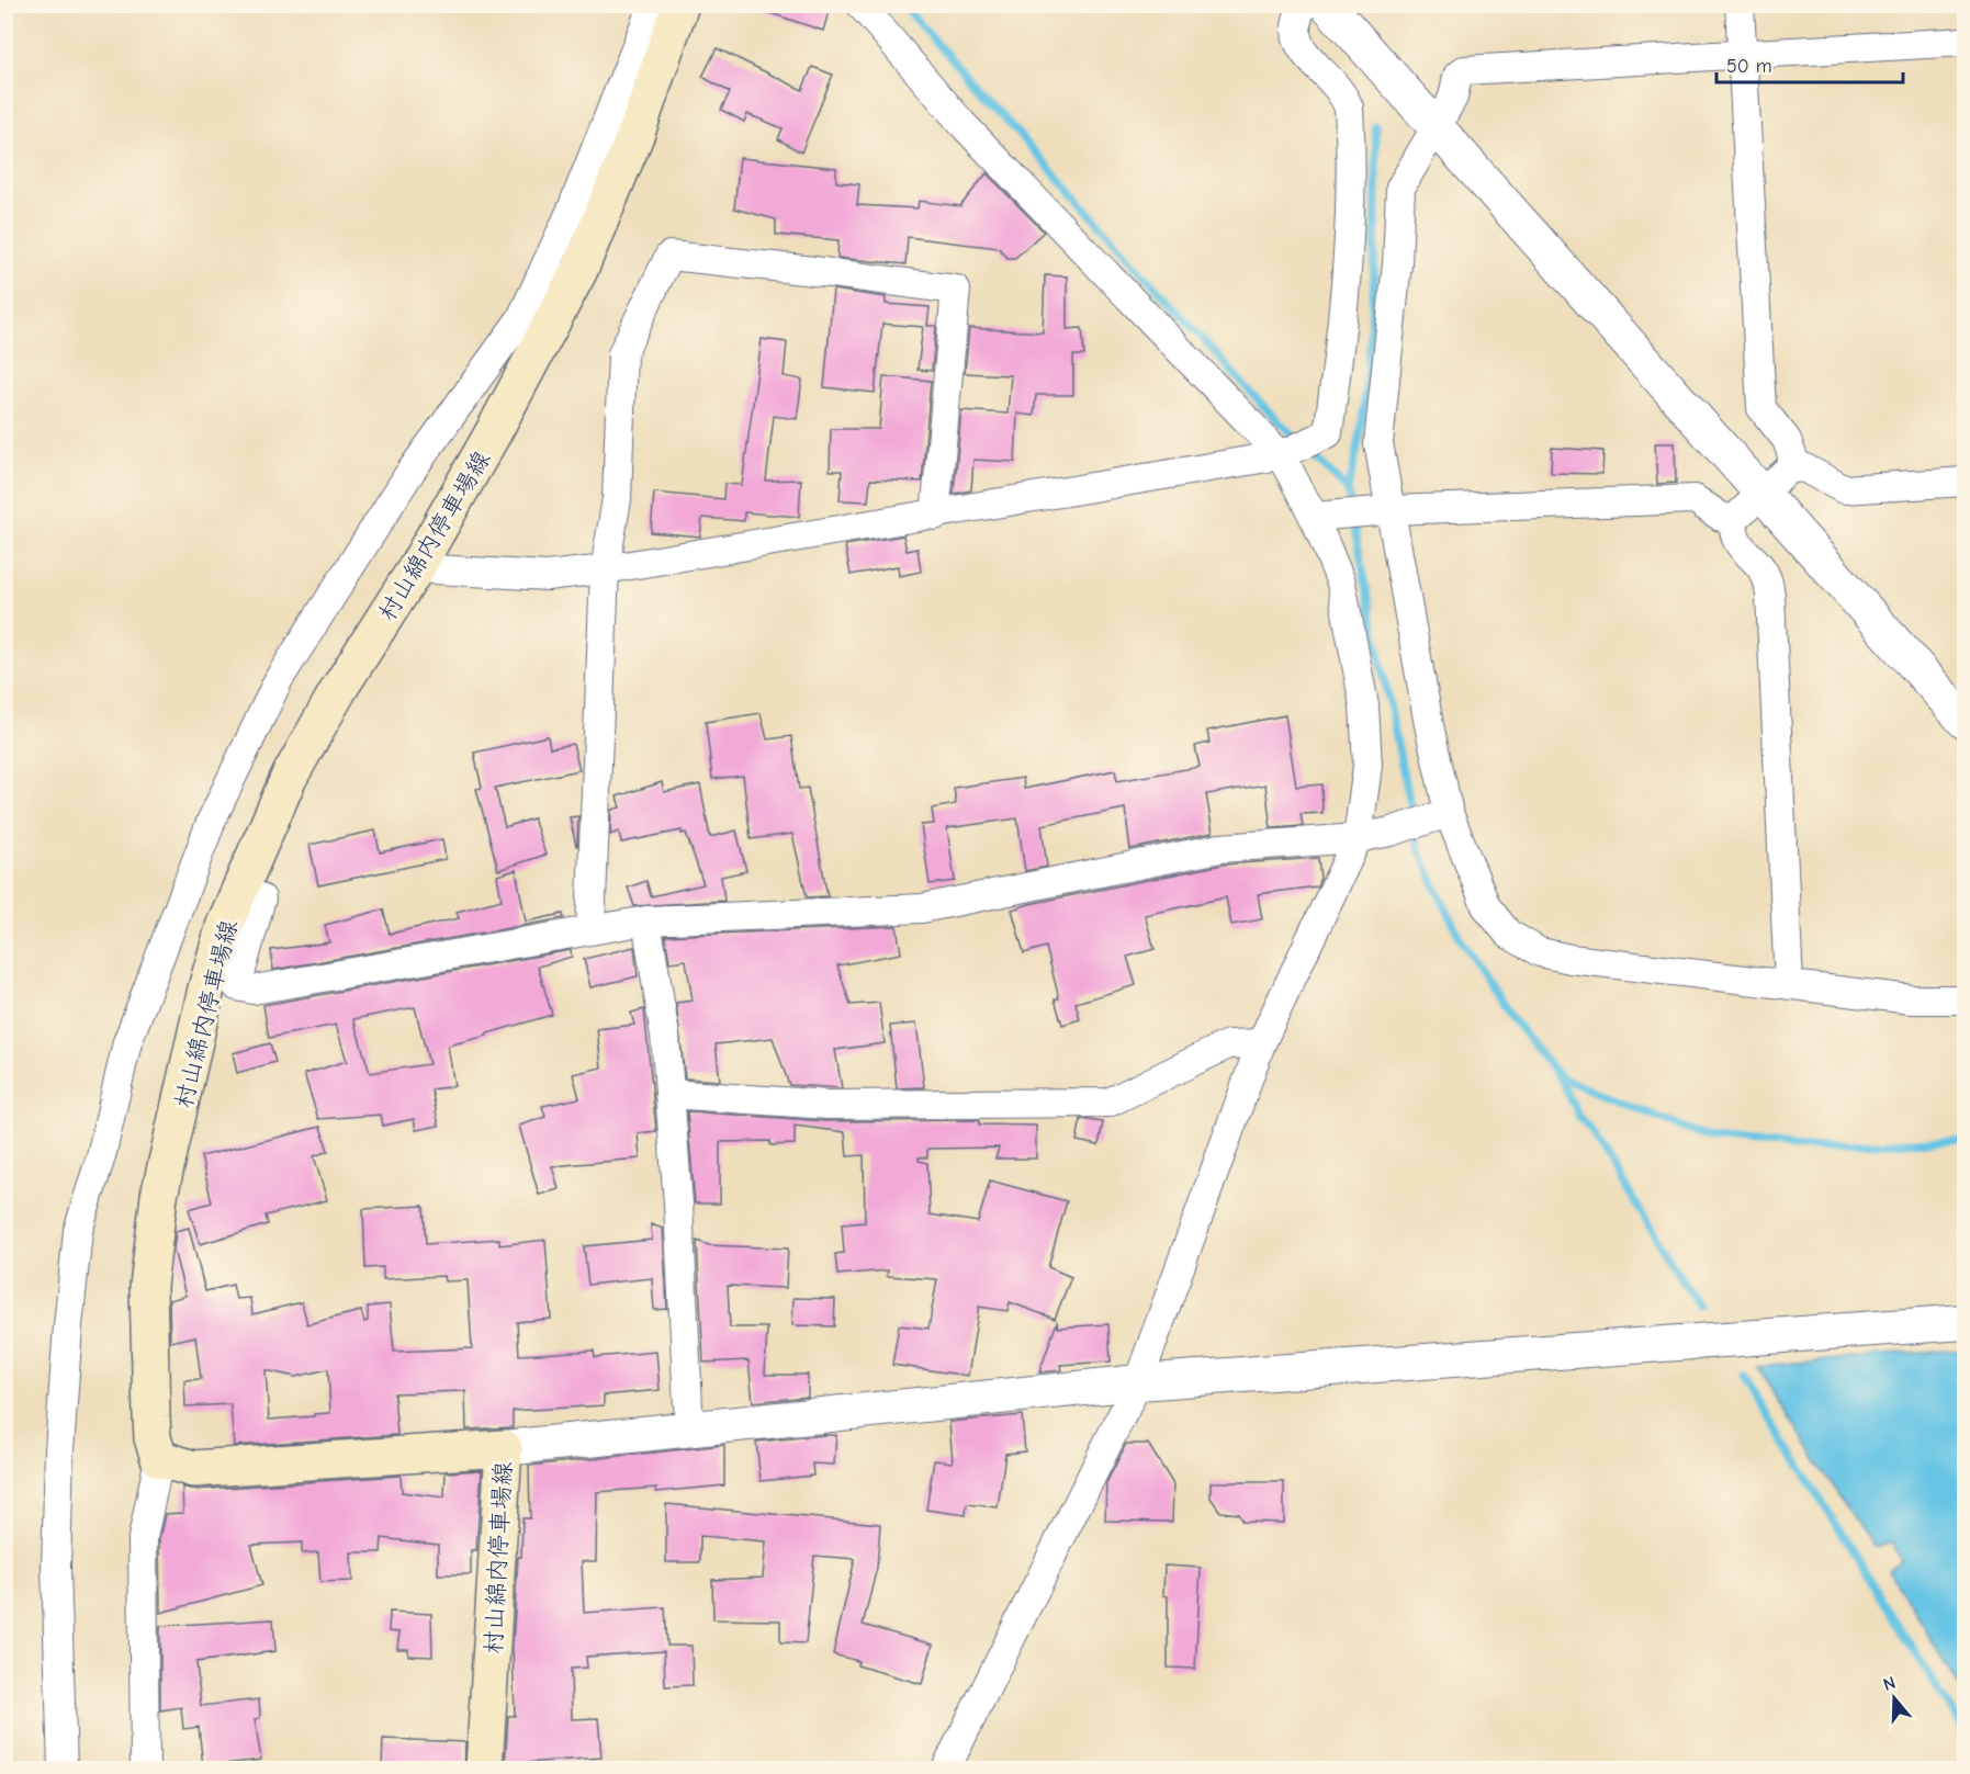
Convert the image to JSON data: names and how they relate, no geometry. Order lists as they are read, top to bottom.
{
  "streets": {
    "main road": ["村山綿内停車場線"]
  },
  "scale_bar": "50 m",
  "north": "top"
}
